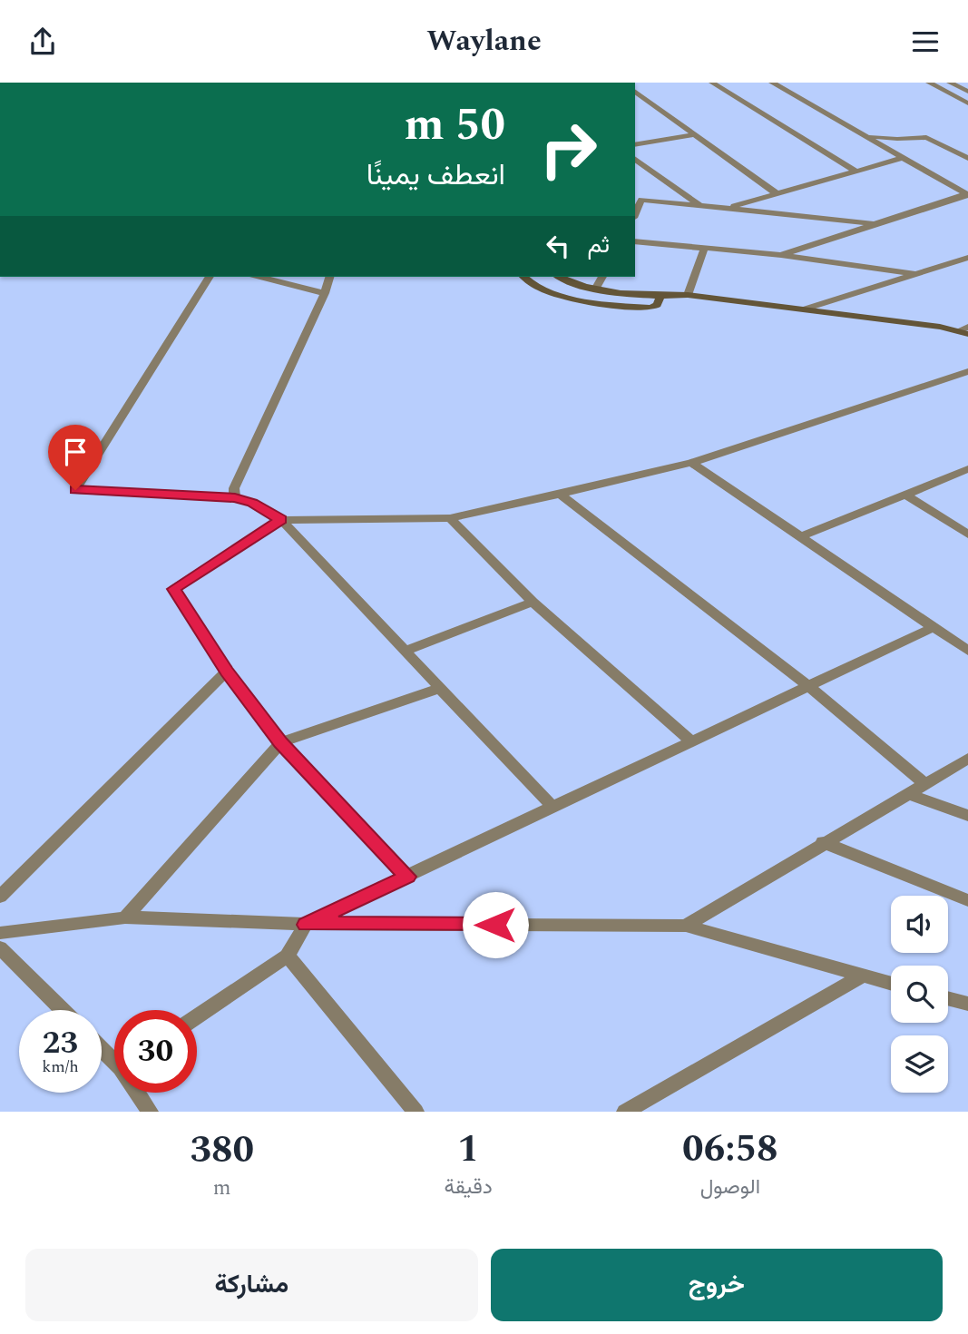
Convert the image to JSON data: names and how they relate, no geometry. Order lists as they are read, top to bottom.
{
  "page": {
    "header": "Waylane",
    "turn": ["50 m", "انعطف يمينًا"],
    "then": "ثم",
    "speed": "23 km/h",
    "limit": "30",
    "eta": [
      "06:58",
      "الوصول",
      "1",
      "دقيقة",
      "380",
      "m"
    ],
    "buttons": ["خروج", "مشاركة"]
  }
}
